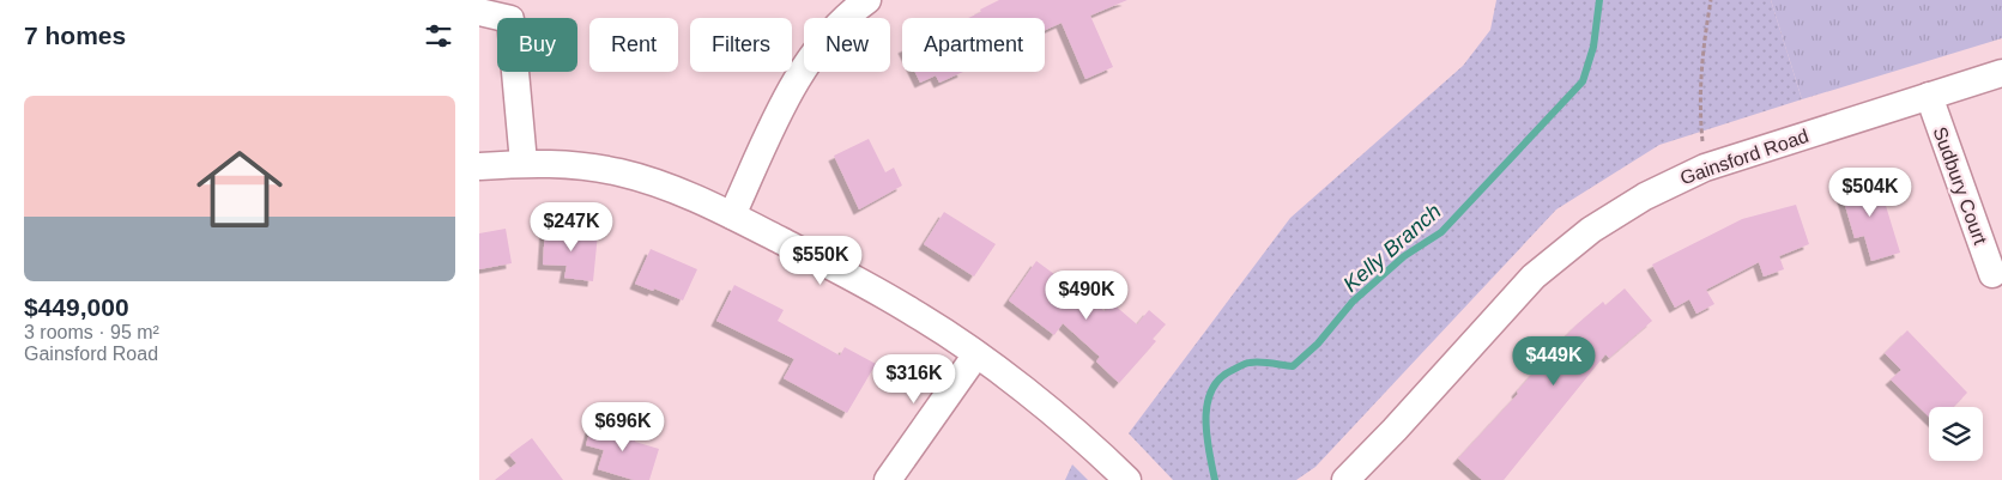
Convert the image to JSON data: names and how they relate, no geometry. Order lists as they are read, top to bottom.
{
  "streets": {
    "street": ["Gainsford Road", "Sudbury Court"]
  },
  "crossings": [
    ["Gainsford Road", "Sudbury Court"]
  ],
  "water": ["Kelly Branch"],
  "page": {
    "heading": "7 homes",
    "chip": [
      "Buy",
      "Rent",
      "Filters",
      "New",
      "Apartment"
    ],
    "list": [
      {
        "name": "$449,000",
        "note": "3 rooms · 95 m² · Gainsford Road"
      }
    ],
    "price": [
      "$504K",
      "$247K",
      "$550K",
      "$490K",
      "$449K",
      "$316K",
      "$696K"
    ]
  }
}
